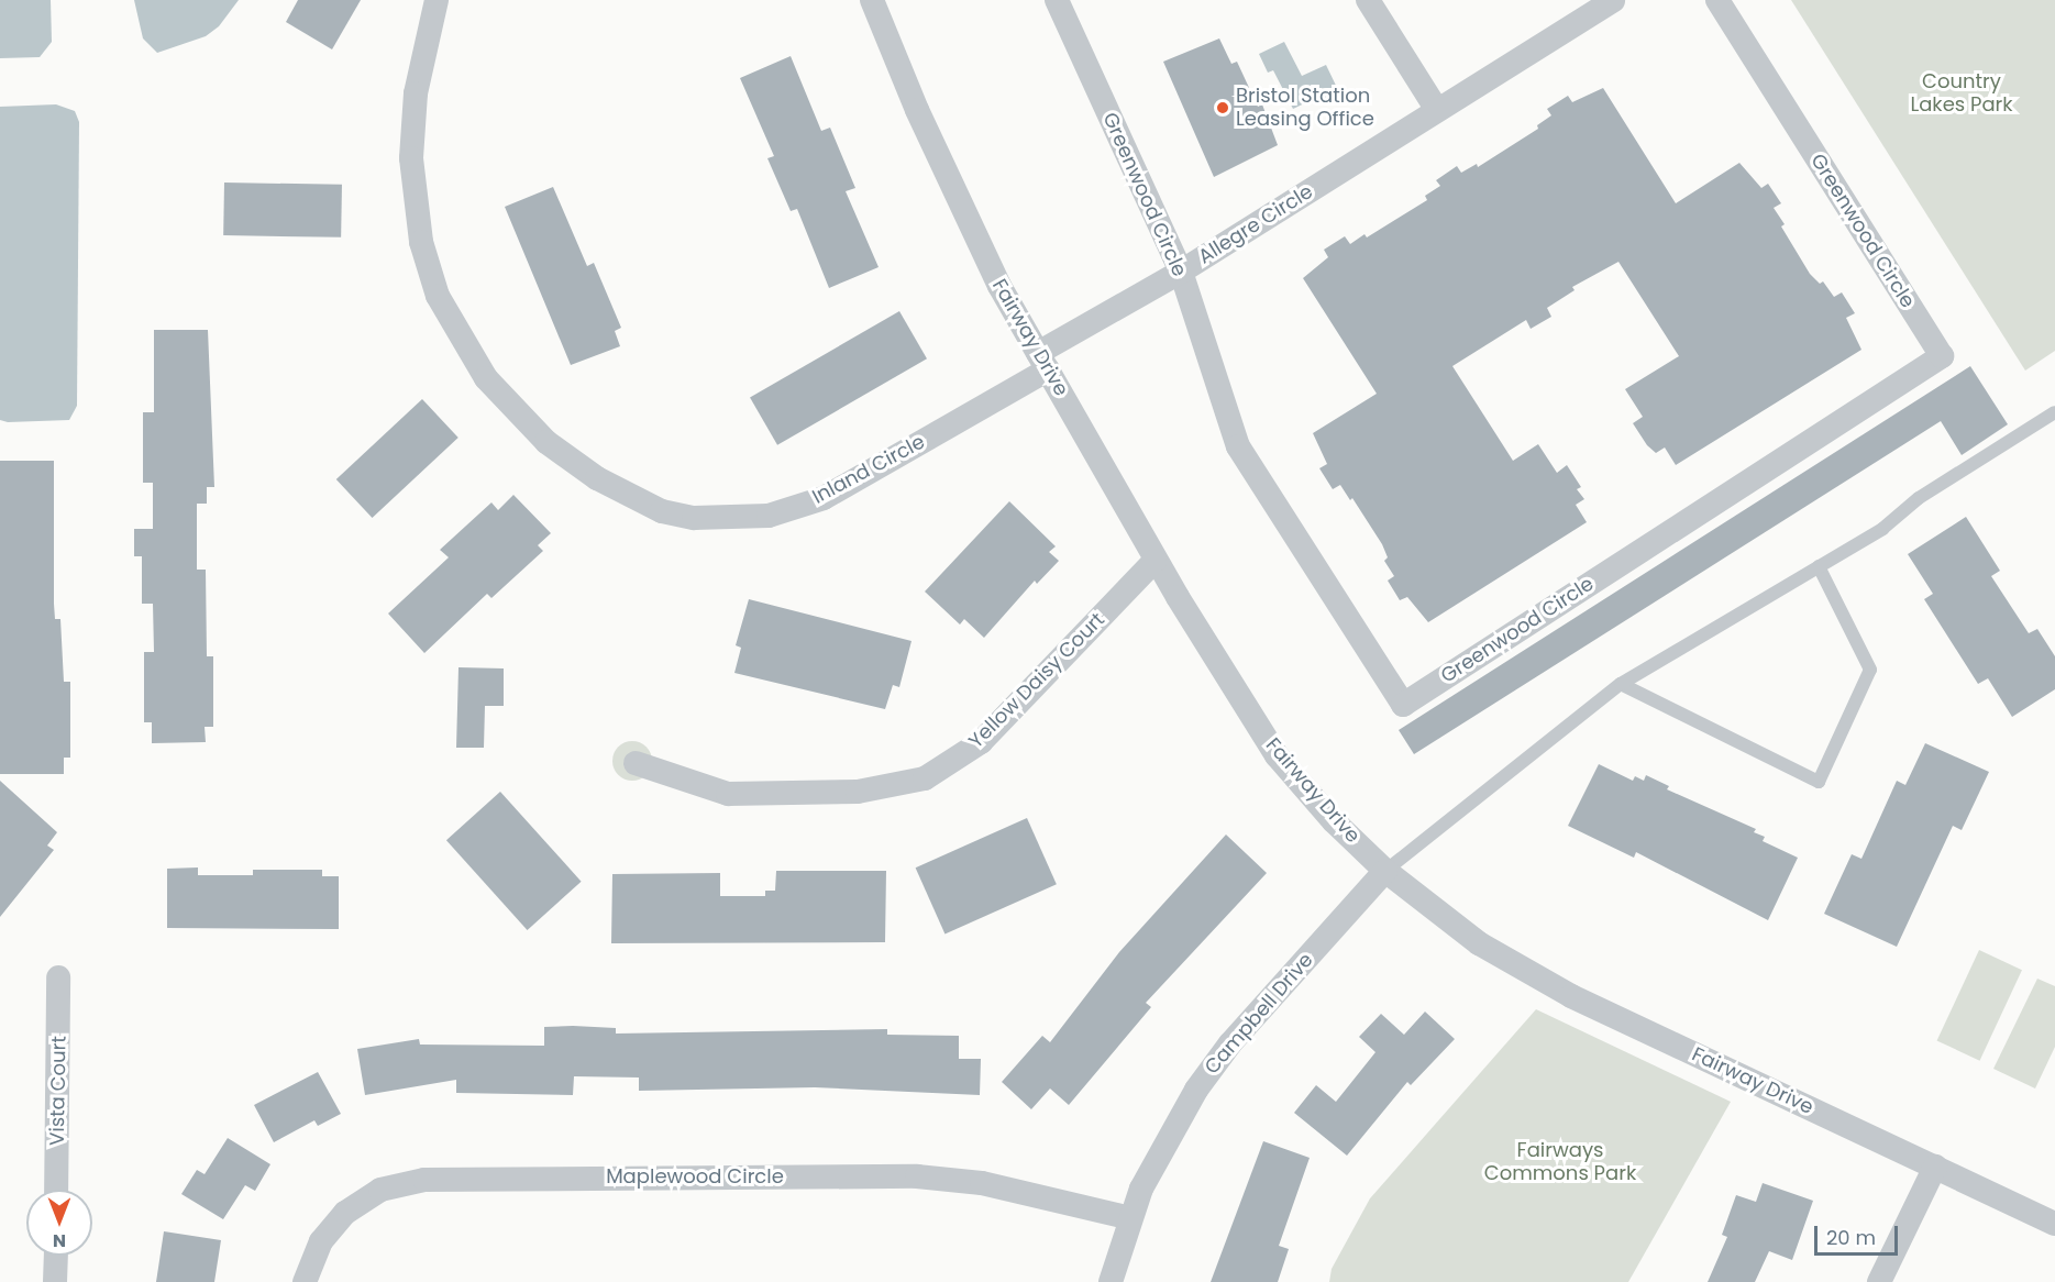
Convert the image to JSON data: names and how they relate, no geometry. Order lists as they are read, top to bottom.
{
  "streets": {
    "street": [
      "Greenwood Circle",
      "Allegre Circle",
      "Fairway Drive",
      "Inland Circle",
      "Yellow Daisy Court",
      "Campbell Drive",
      "Vista Court",
      "Maplewood Circle"
    ]
  },
  "crossings": [
    ["Greenwood Circle", "Allegre Circle"],
    ["Allegre Circle", "Fairway Drive"],
    ["Allegre Circle", "Inland Circle"],
    ["Fairway Drive", "Inland Circle"],
    ["Fairway Drive", "Yellow Daisy Court"],
    ["Fairway Drive", "Campbell Drive"],
    ["Campbell Drive", "Maplewood Circle"]
  ],
  "parks": ["Country Lakes Park", "Fairways Commons Park"],
  "places": ["Bristol Station Leasing Office"],
  "scale_bar": "20 m",
  "north": "bottom"
}
